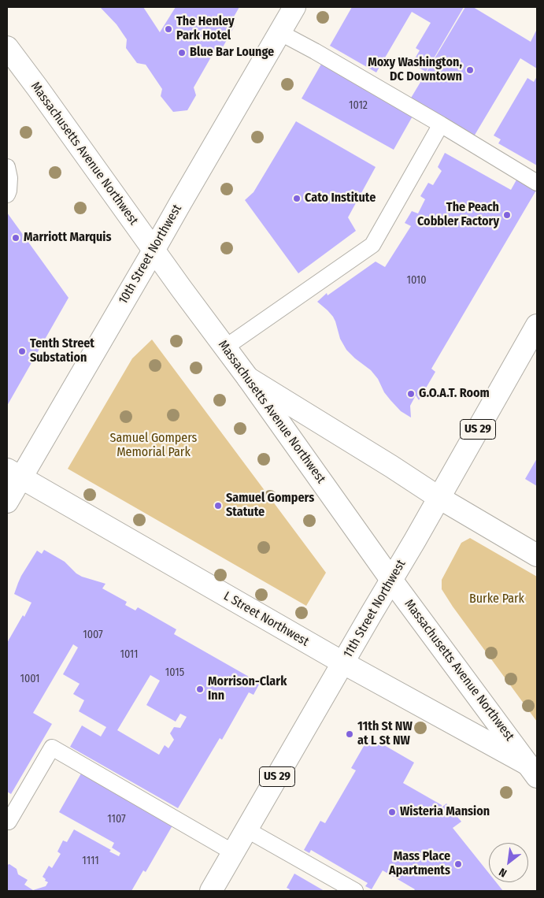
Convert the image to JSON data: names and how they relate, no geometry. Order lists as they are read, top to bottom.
{
  "streets": {
    "main road": [
      "Massachusetts Avenue Northwest",
      "10th Street Northwest",
      "US 29",
      "11th Street Northwest",
      "L Street Northwest"
    ]
  },
  "crossings": [
    ["Massachusetts Avenue Northwest", "10th Street Northwest"],
    ["Massachusetts Avenue Northwest", "11th Street Northwest"],
    ["Massachusetts Avenue Northwest", "L Street Northwest"],
    ["10th Street Northwest", "L Street Northwest"],
    ["11th Street Northwest", "L Street Northwest"]
  ],
  "parks": ["Samuel Gompers Memorial Park", "Burke Park"],
  "places": [
    "The Henley Park Hotel",
    "Blue Bar Lounge",
    "Moxy Washington, DC Downtown",
    "Cato Institute",
    "The Peach Cobbler Factory",
    "Marriott Marquis",
    "Tenth Street Substation",
    "G.O.A.T. Room",
    "Samuel Gompers Statute",
    "Morrison-Clark Inn",
    "11th St NW at L St NW",
    "Wisteria Mansion",
    "Mass Place Apartments"
  ],
  "house_numbers": [
    "1012",
    "1010",
    "1007",
    "1011",
    "1015",
    "1001",
    "1107",
    "1111"
  ],
  "north": "bottom left"
}
